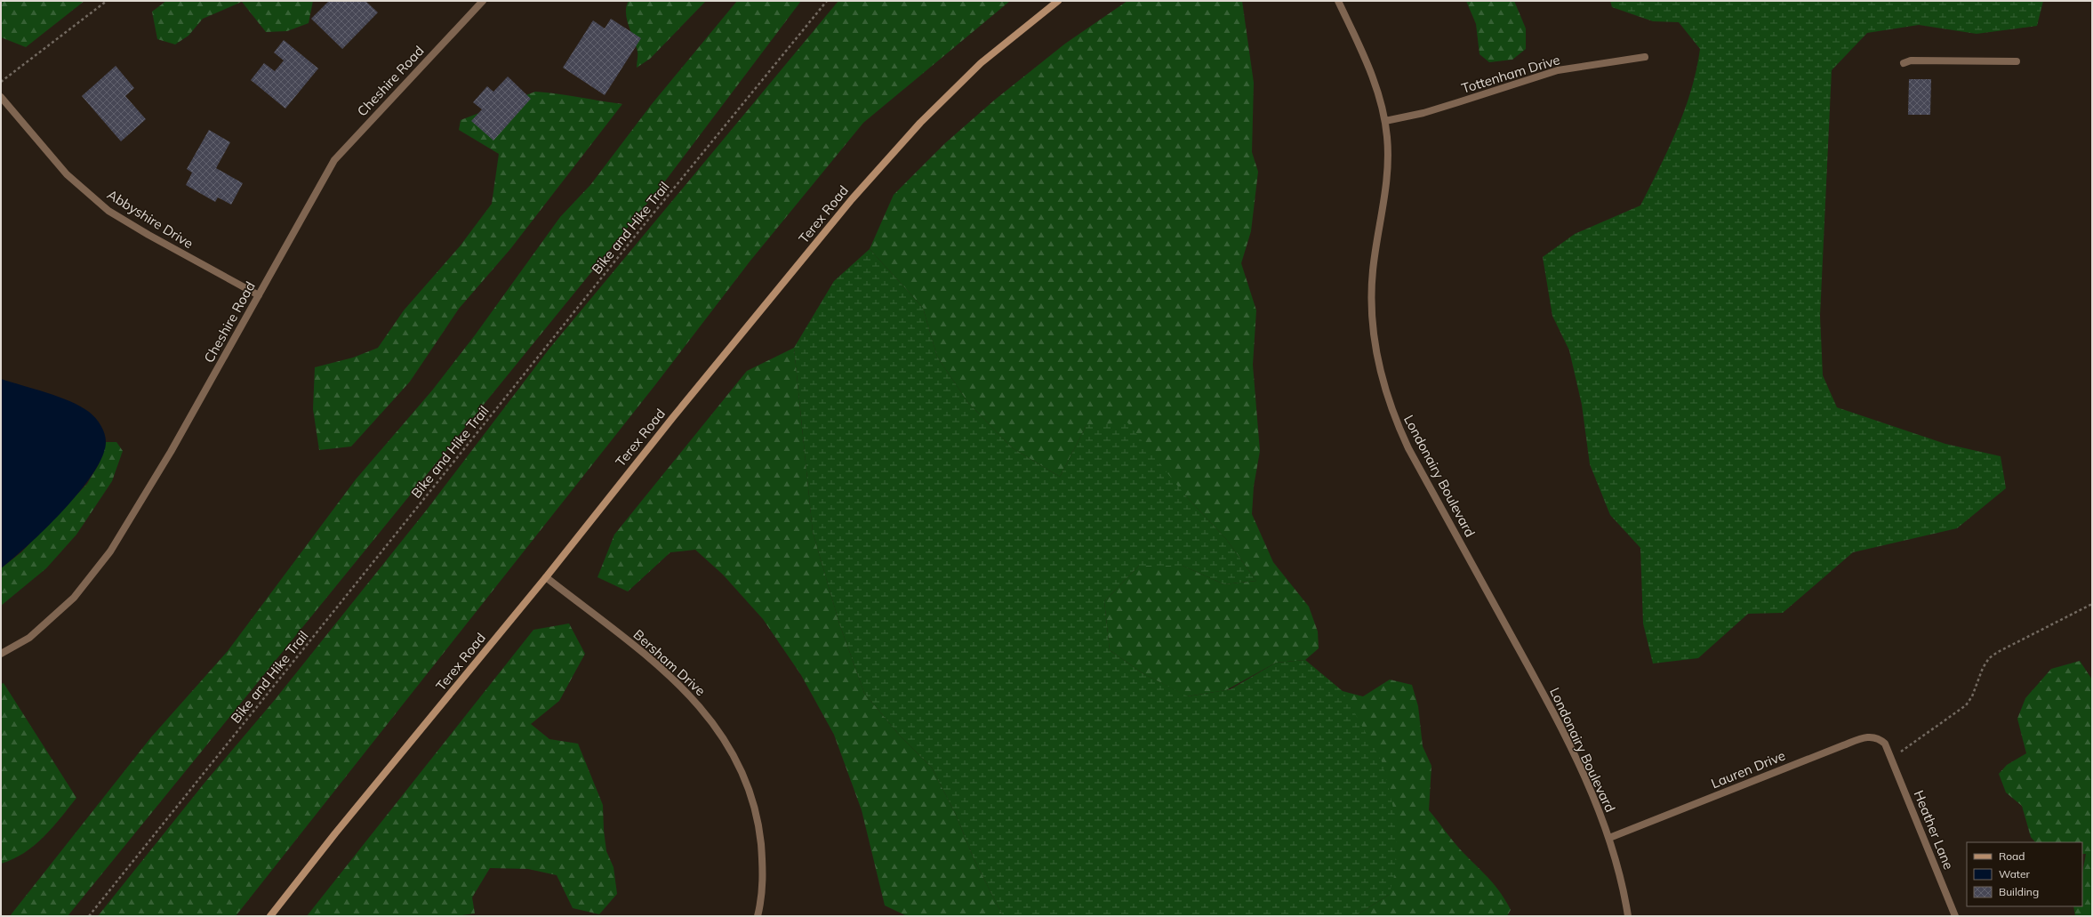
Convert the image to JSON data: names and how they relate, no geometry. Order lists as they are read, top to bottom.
{
  "streets": {
    "main road": ["Terex Road"],
    "street": [
      "Tottenham Drive",
      "Cheshire Road",
      "Abbyshire Drive",
      "Londonairy Boulevard",
      "Bersham Drive",
      "Lauren Drive",
      "Heather Lane"
    ],
    "path": ["Bike and Hike Trail"]
  },
  "crossings": [
    ["Tottenham Drive", "Londonairy Boulevard"],
    ["Cheshire Road", "Abbyshire Drive"],
    ["Terex Road", "Bersham Drive"],
    ["Londonairy Boulevard", "Lauren Drive"],
    ["Lauren Drive", "Heather Lane"]
  ],
  "legend": ["Road", "Water", "Building"]
}
